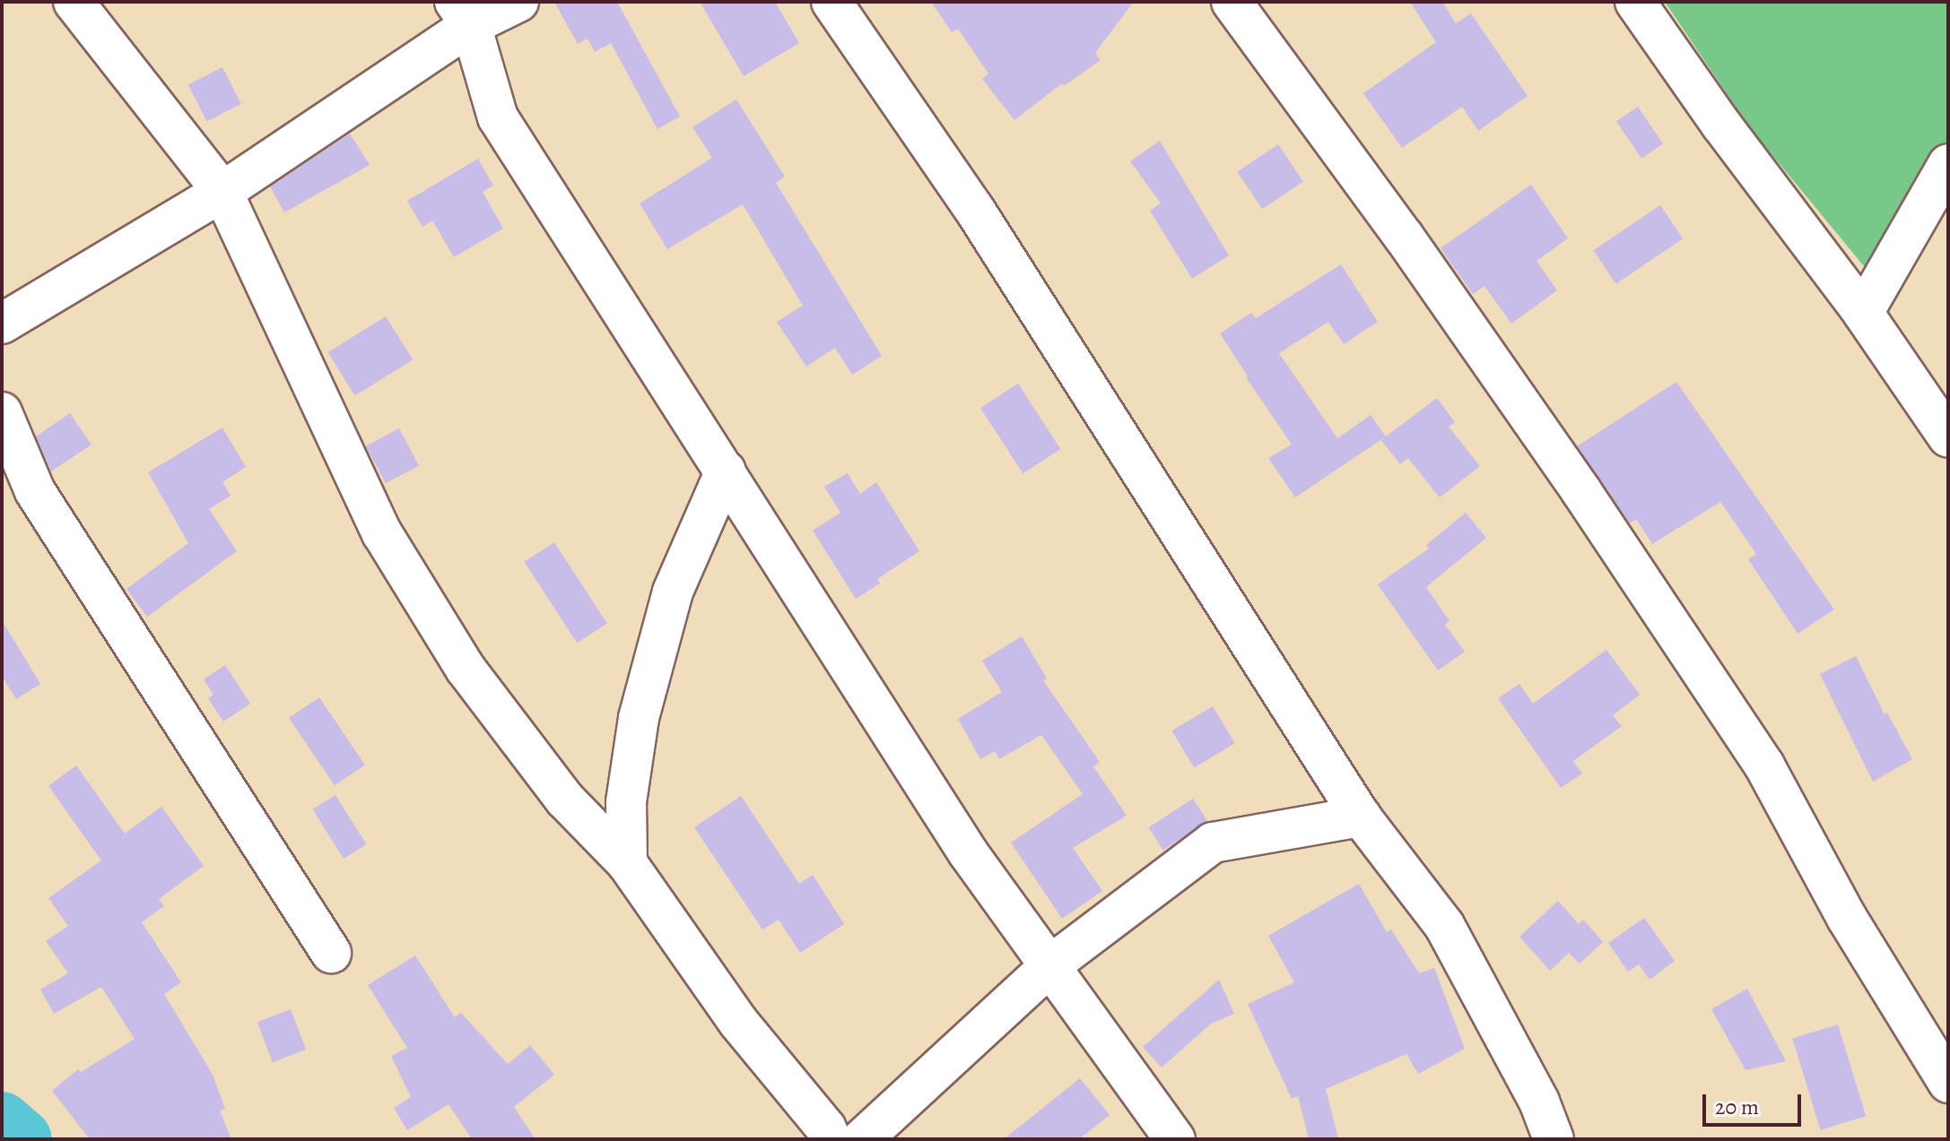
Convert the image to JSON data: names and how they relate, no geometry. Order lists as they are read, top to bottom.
{
  "scale_bar": "20 m"
}
